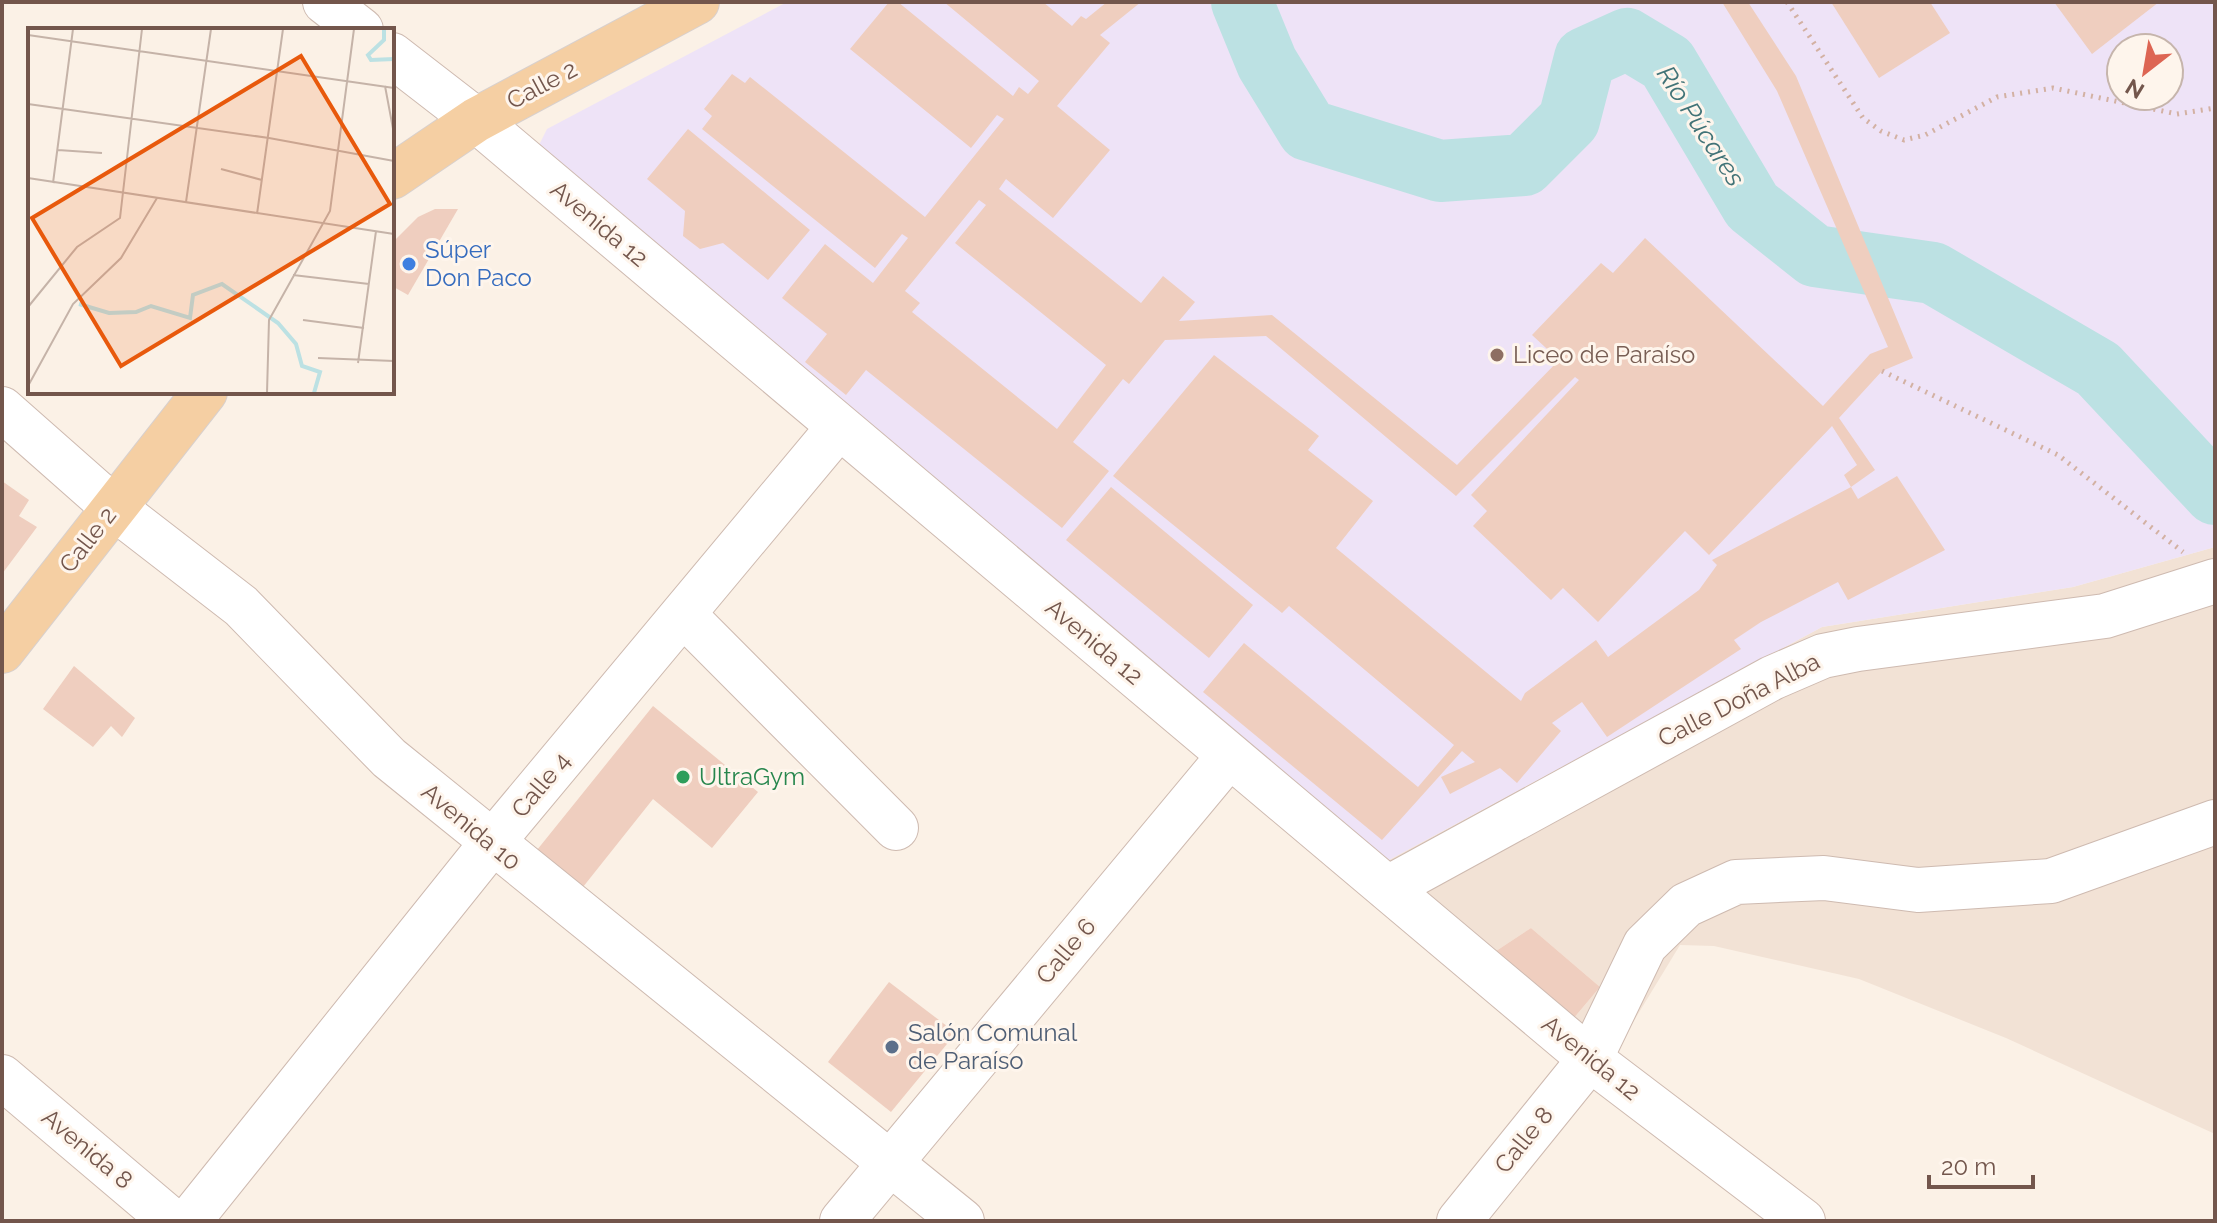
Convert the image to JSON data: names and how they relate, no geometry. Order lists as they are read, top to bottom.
{
  "streets": {
    "main road": ["Calle 2"],
    "street": [
      "Avenida 12",
      "Calle Doña Alba",
      "Calle 4",
      "Avenida 10",
      "Calle 6",
      "Calle 8",
      "Avenida 8"
    ]
  },
  "crossings": [
    ["Calle 2", "Avenida 12"],
    ["Calle 2", "Avenida 10"],
    ["Avenida 12", "Calle Doña Alba"],
    ["Avenida 12", "Calle 4"],
    ["Avenida 12", "Calle 6"],
    ["Avenida 12", "Calle 8"],
    ["Calle 4", "Avenida 10"],
    ["Avenida 10", "Calle 6"]
  ],
  "water": ["Río Púcares"],
  "places": [
    "Súper Don Paco",
    "Liceo de Paraíso",
    "UltraGym",
    "Salón Comunal de Paraíso"
  ],
  "scale_bar": "20 m",
  "north": "bottom left"
}
